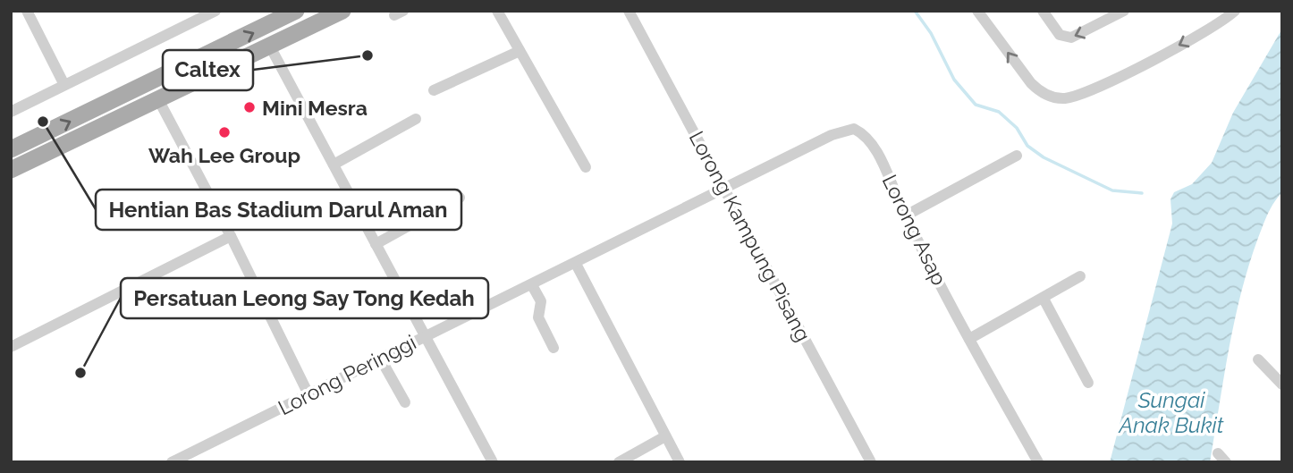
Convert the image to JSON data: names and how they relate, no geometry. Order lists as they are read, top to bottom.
{
  "streets": {
    "street": ["Lorong Asap", "Lorong Kampung Pisang", "Lorong Peringgi"]
  },
  "crossings": [
    ["Lorong Asap", "Lorong Kampung Pisang"],
    ["Lorong Asap", "Lorong Peringgi"],
    ["Lorong Kampung Pisang", "Lorong Peringgi"]
  ],
  "water": ["Sungai Anak Bukit"],
  "places": [
    "Caltex",
    "Mini Mesra",
    "Hentian Bas Stadium Darul Aman",
    "Wah Lee Group",
    "Persatuan Leong Say Tong Kedah"
  ]
}
